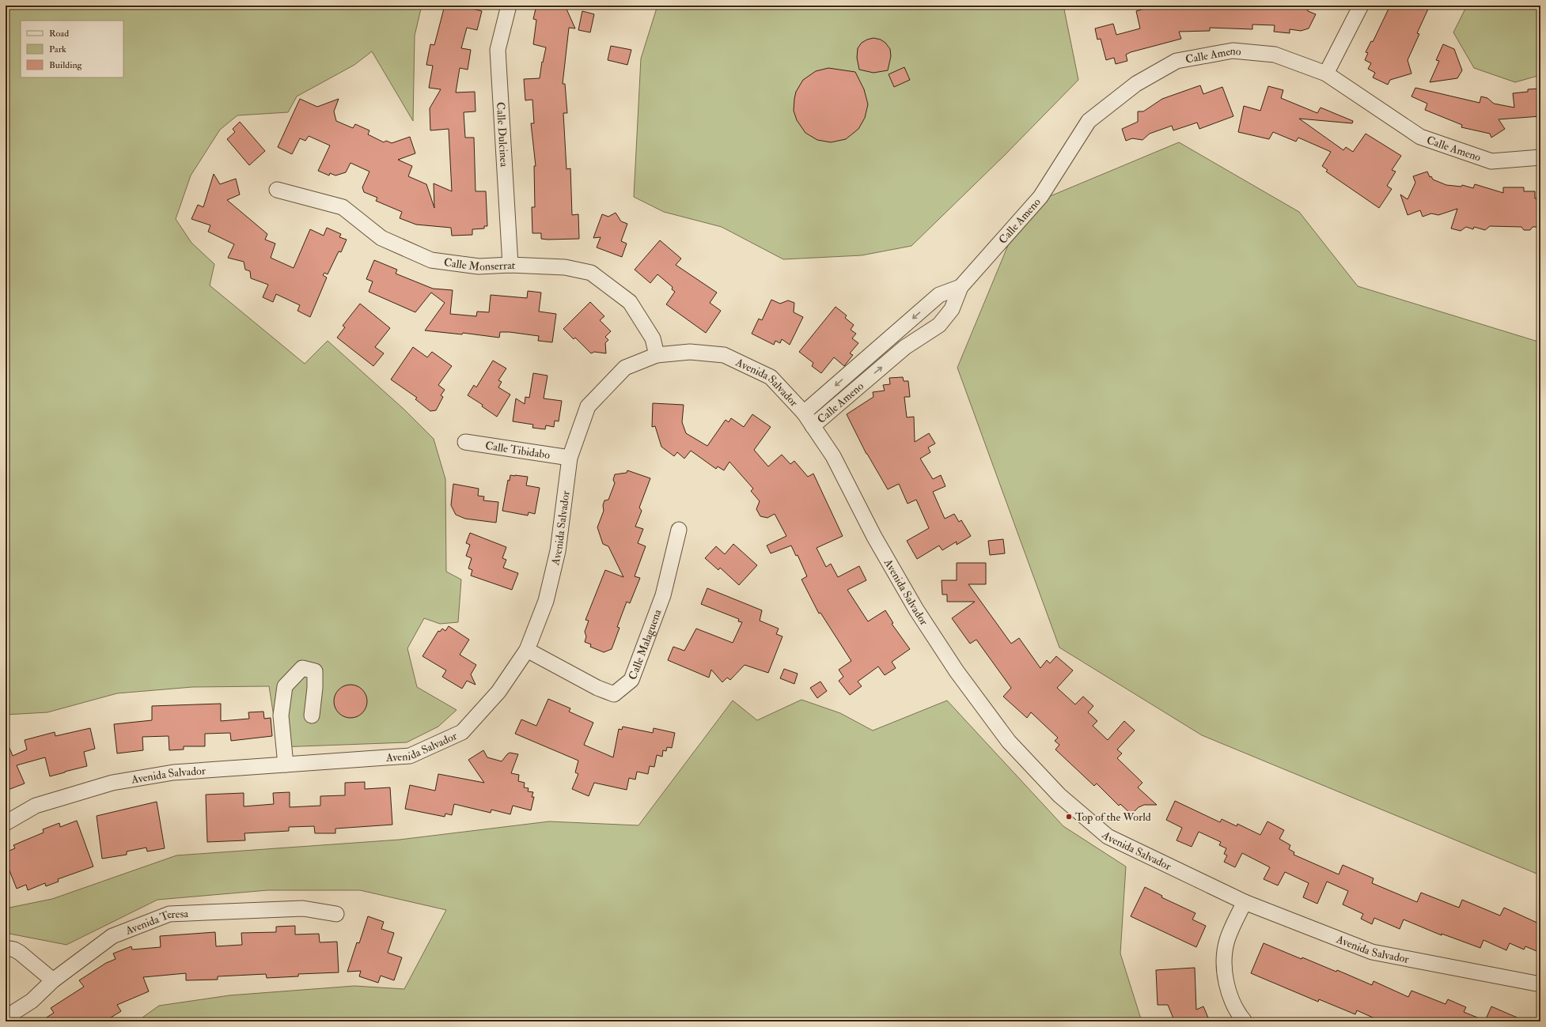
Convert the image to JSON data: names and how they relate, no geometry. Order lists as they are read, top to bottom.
{
  "streets": {
    "street": [
      "Calle Ameno",
      "Calle Dulcinea",
      "Calle Monserrat",
      "Avenida Salvador",
      "Calle Tibidabo",
      "Calle Malaguena",
      "Avenida Teresa"
    ]
  },
  "crossings": [
    ["Calle Ameno", "Avenida Salvador"],
    ["Calle Dulcinea", "Calle Monserrat"],
    ["Calle Monserrat", "Avenida Salvador"],
    ["Avenida Salvador", "Calle Tibidabo"],
    ["Avenida Salvador", "Calle Malaguena"]
  ],
  "places": ["Top of the World"],
  "legend": ["Road", "Park", "Building"]
}
